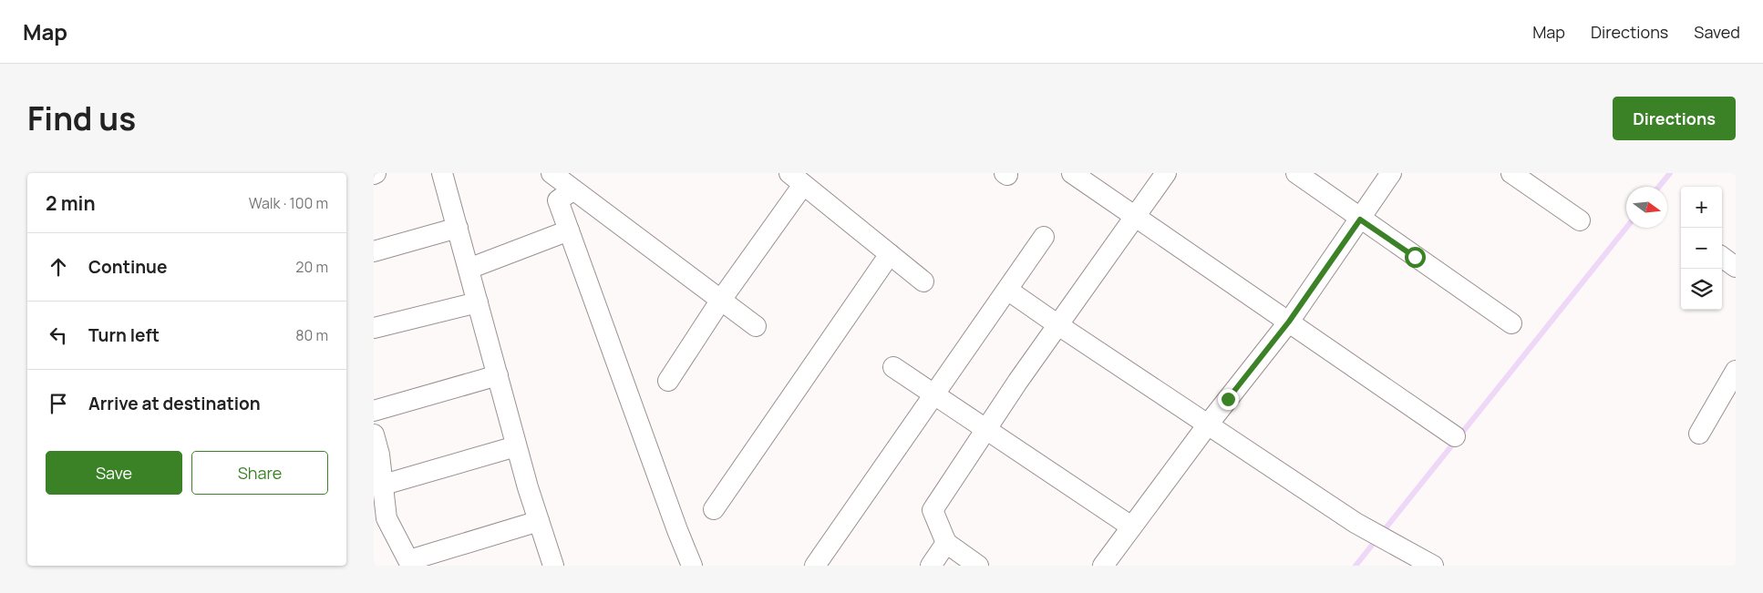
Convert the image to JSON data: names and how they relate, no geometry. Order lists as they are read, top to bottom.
{
  "north": "right",
  "page": {
    "header": "Map",
    "nav": ["Map", "Directions", "Saved"],
    "title": "Find us",
    "buttons": [
      "Directions",
      ["Save", "Share"]
    ],
    "heading": ["2 min", "Walk · 100 m"],
    "map_buttons": ["+", "−"],
    "list": [
      ["Continue", "20 m"],
      ["Turn left", "80 m"],
      "Arrive at destination"
    ]
  }
}
